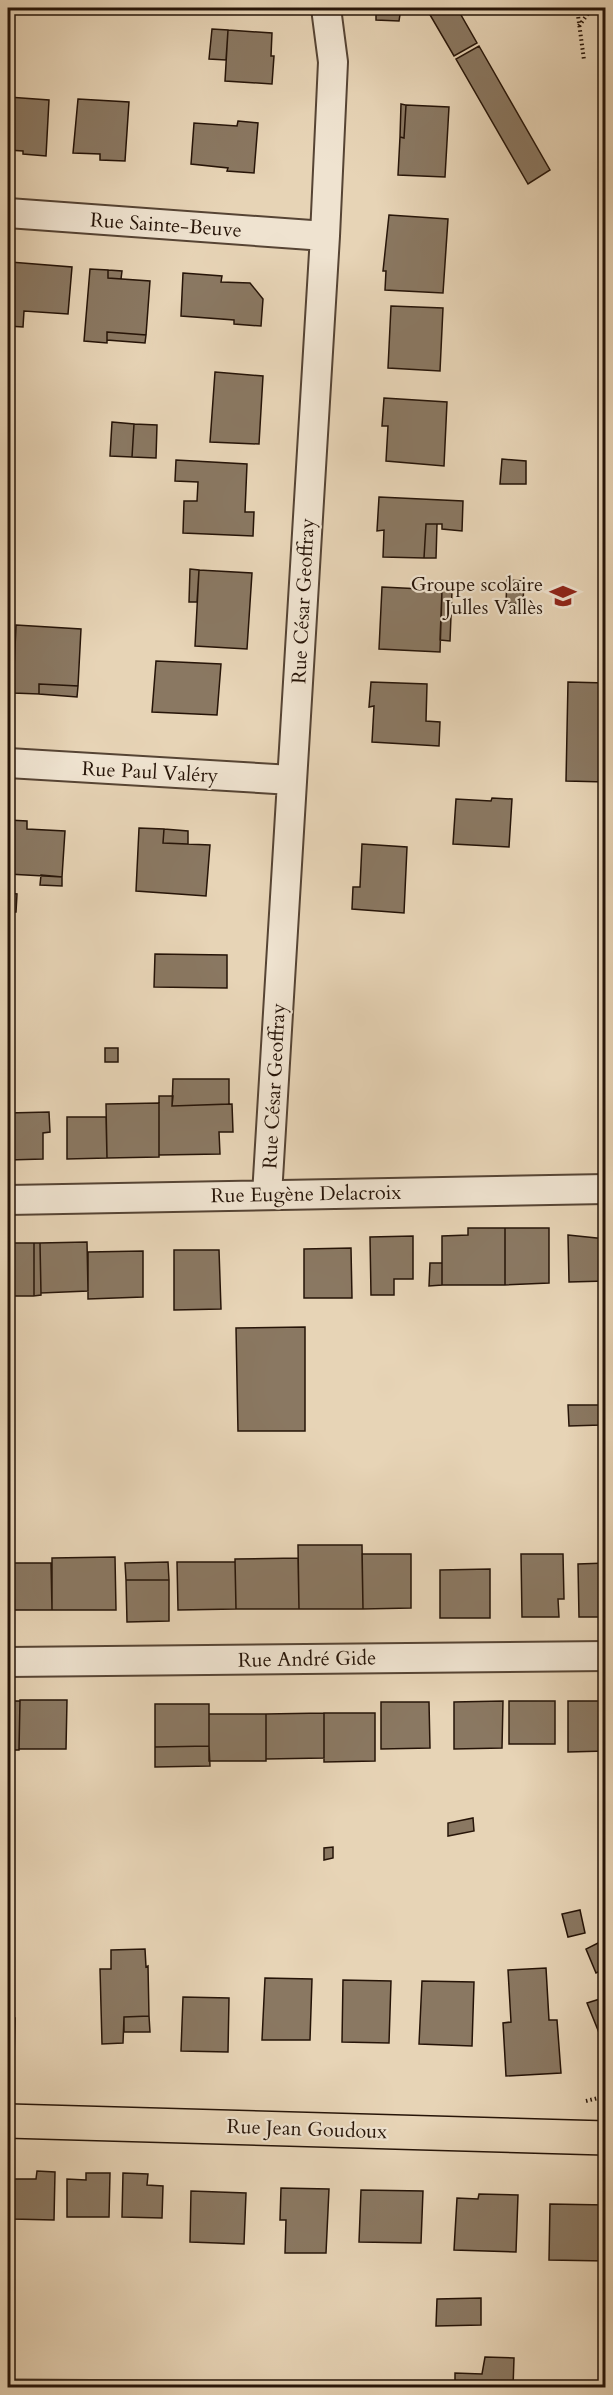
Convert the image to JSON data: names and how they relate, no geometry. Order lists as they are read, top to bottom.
{
  "streets": {
    "main road": ["Rue Jean Goudoux"],
    "street": [
      "Rue Sainte-Beuve",
      "Rue César Geoffray",
      "Rue Paul Valéry",
      "Rue Eugène Delacroix",
      "Rue André Gide"
    ]
  },
  "crossings": [
    ["Rue Sainte-Beuve", "Rue César Geoffray"],
    ["Rue César Geoffray", "Rue Paul Valéry"],
    ["Rue César Geoffray", "Rue Eugène Delacroix"]
  ],
  "places": {
    "school or university": ["Groupe scolaire Julles Vallès"]
  }
}
